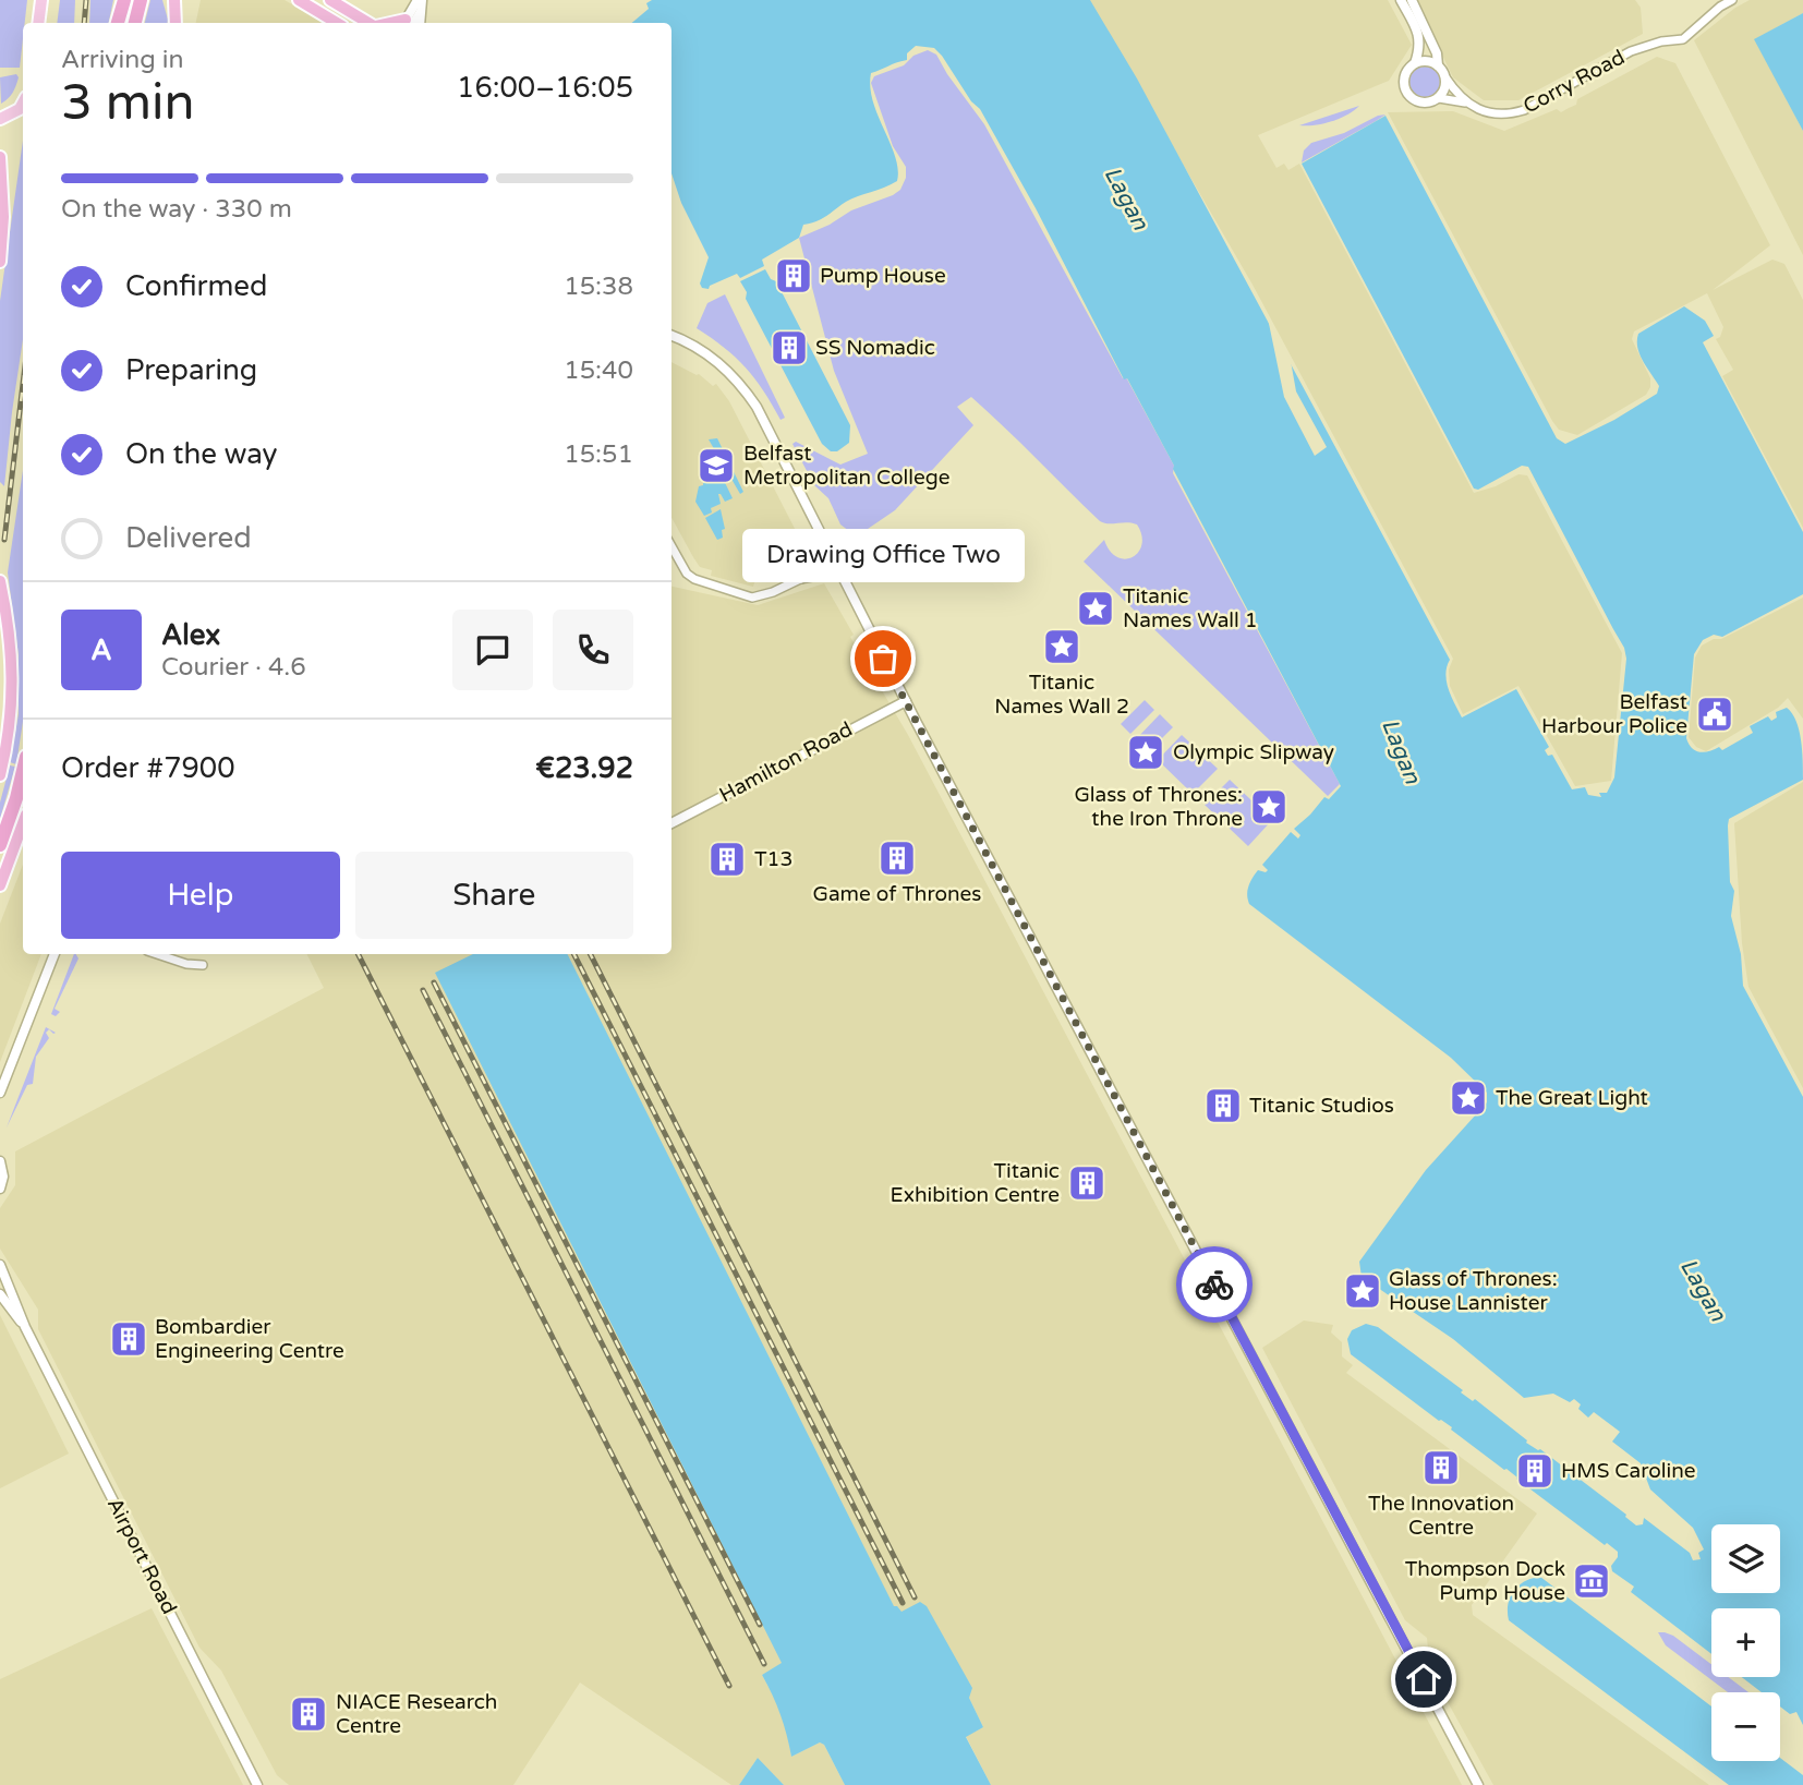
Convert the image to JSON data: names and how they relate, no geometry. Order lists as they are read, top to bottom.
{
  "streets": {
    "street": ["Corry Road", "Hamilton Road", "Airport Road"]
  },
  "water": ["Lagan"],
  "places": {
    "building": [
      "Pump House",
      "SS Nomadic",
      "Game of Thrones",
      "T13",
      "Titanic Studios",
      "Titanic Exhibition Centre",
      "Bombardier Engineering Centre",
      "The Innovation Centre",
      "HMS Caroline",
      "NIACE Research Centre"
    ],
    "school or university": ["Belfast Metropolitan College"],
    "place": [
      "Titanic Names Wall 1",
      "Titanic Names Wall 2",
      "Olympic Slipway",
      "Glass of Thrones: the Iron Throne",
      "The Great Light",
      "Glass of Thrones: House Lannister"
    ],
    "other": ["Drawing Office Two"],
    "public building": ["Belfast Harbour Police"],
    "museum": ["Thompson Dock Pump House"]
  },
  "page": {
    "heading": ["3 min", "Arriving in", "16:00–16:05"],
    "panel": [
      "Alex",
      "Courier · 4.6",
      "Order #7900",
      "€23.92"
    ],
    "bar": "On the way · 330 m",
    "list": [
      ["Confirmed", "15:38"],
      ["Preparing", "15:40"],
      ["On the way", "15:51"],
      "Delivered"
    ],
    "bubble": "Drawing Office Two",
    "round": "A",
    "buttons": ["Help", "Share"],
    "map_buttons": ["+", "−"]
  }
}
